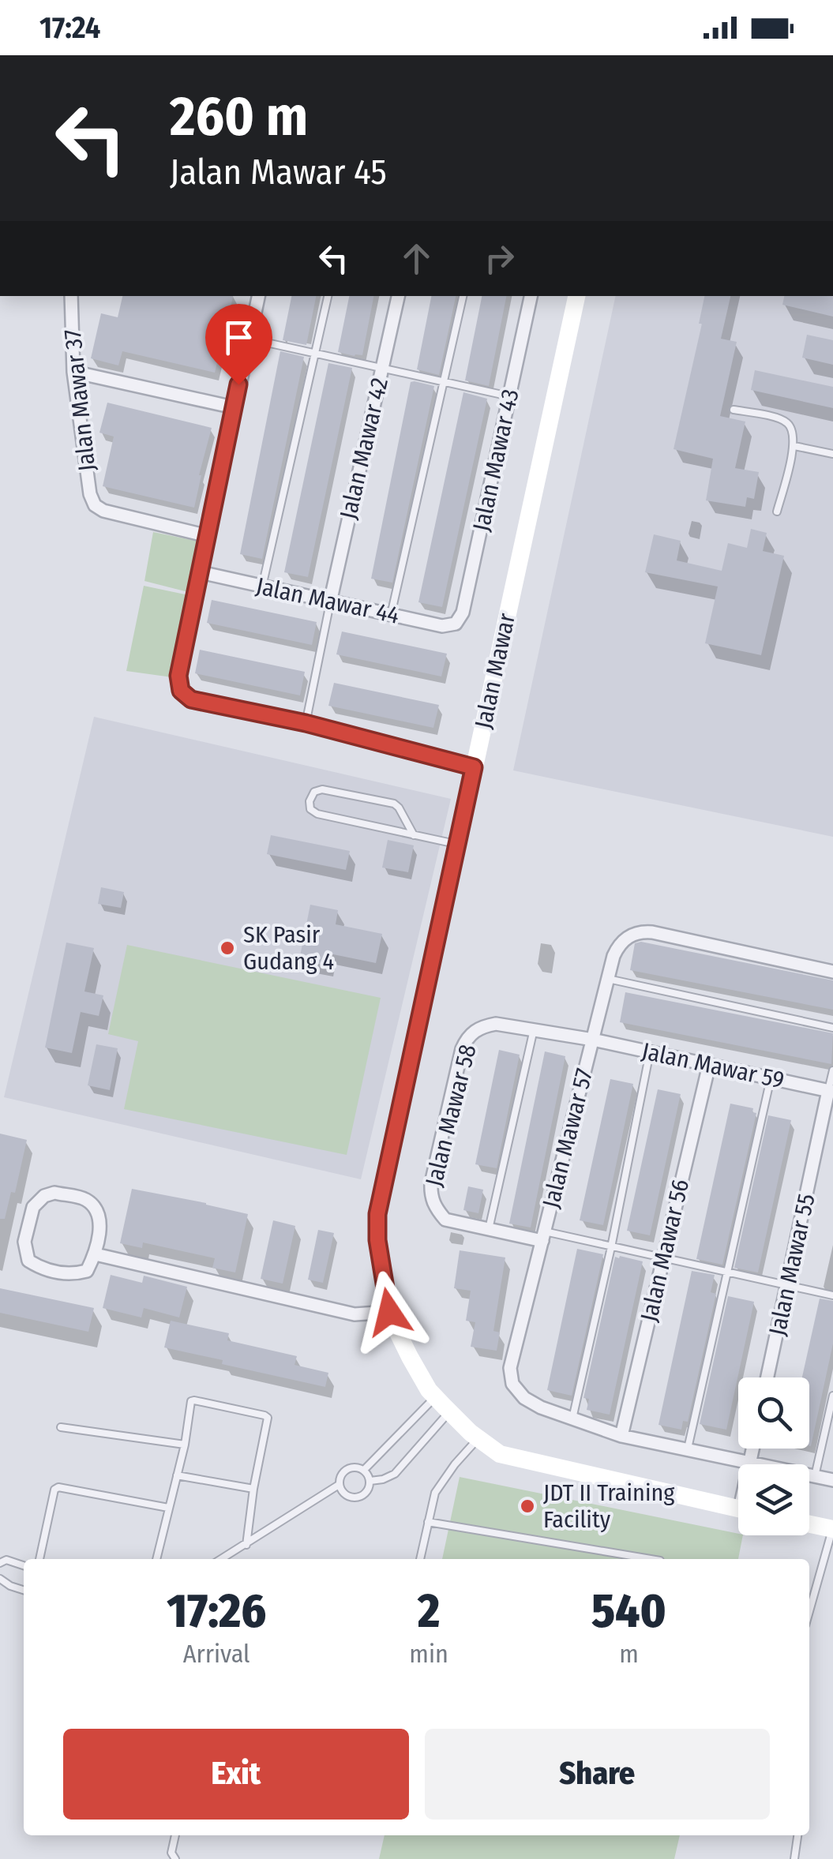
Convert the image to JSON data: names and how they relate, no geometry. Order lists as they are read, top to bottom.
{
  "streets": {
    "street": [
      "Jalan Mawar 37",
      "Jalan Mawar 42",
      "Jalan Mawar 43",
      "Jalan Mawar 44",
      "Jalan Mawar",
      "Jalan Mawar 59",
      "Jalan Mawar 58",
      "Jalan Mawar 57",
      "Jalan Mawar 56",
      "Jalan Mawar 55"
    ]
  },
  "crossings": [
    ["Jalan Mawar 42", "Jalan Mawar 44"],
    ["Jalan Mawar 43", "Jalan Mawar 44"],
    ["Jalan Mawar 59", "Jalan Mawar 58"],
    ["Jalan Mawar 59", "Jalan Mawar 57"],
    ["Jalan Mawar 59", "Jalan Mawar 56"],
    ["Jalan Mawar 59", "Jalan Mawar 55"],
    ["Jalan Mawar 58", "Jalan Mawar 57"]
  ],
  "places": ["SK Pasir Gudang 4", "JDT II Training Facility"],
  "page": {
    "status": "17:24",
    "turn": ["260 m", "Jalan Mawar 45"],
    "eta": [
      "17:26",
      "Arrival",
      "2",
      "min",
      "540",
      "m"
    ],
    "buttons": ["Exit", "Share"]
  }
}
